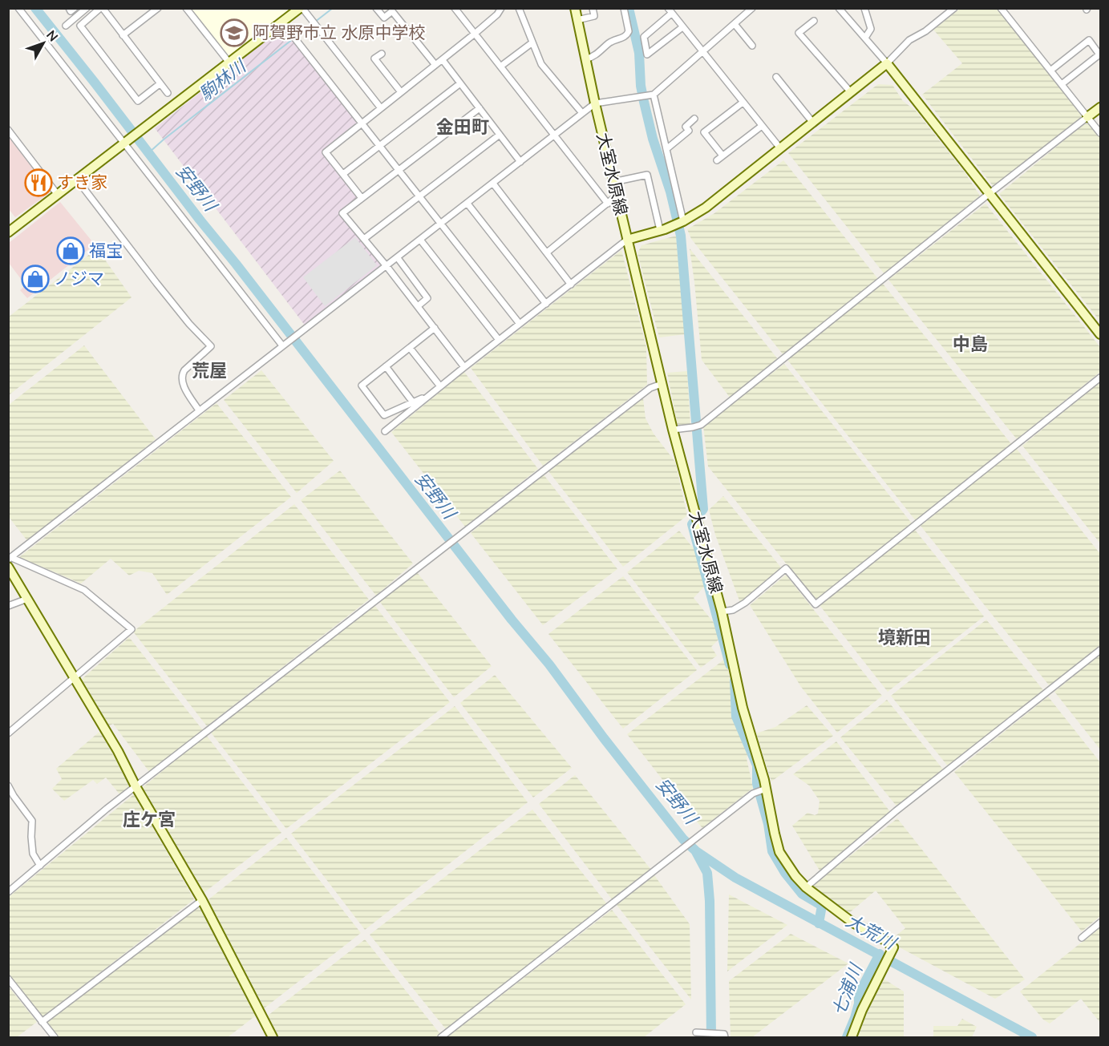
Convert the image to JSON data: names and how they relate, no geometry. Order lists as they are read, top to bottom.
{
  "streets": {
    "main road": ["大室水原線"]
  },
  "districts": [
    "金田町",
    "中島",
    "荒屋",
    "境新田",
    "庄ケ宮"
  ],
  "water": [
    "駒林川",
    "安野川",
    "大荒川",
    "七浦川"
  ],
  "places": {
    "school or university": ["阿賀野市立 水原中学校"],
    "restaurant": ["すき家"],
    "shop": ["福宝", "ノジマ"]
  },
  "north": "top right"
}
